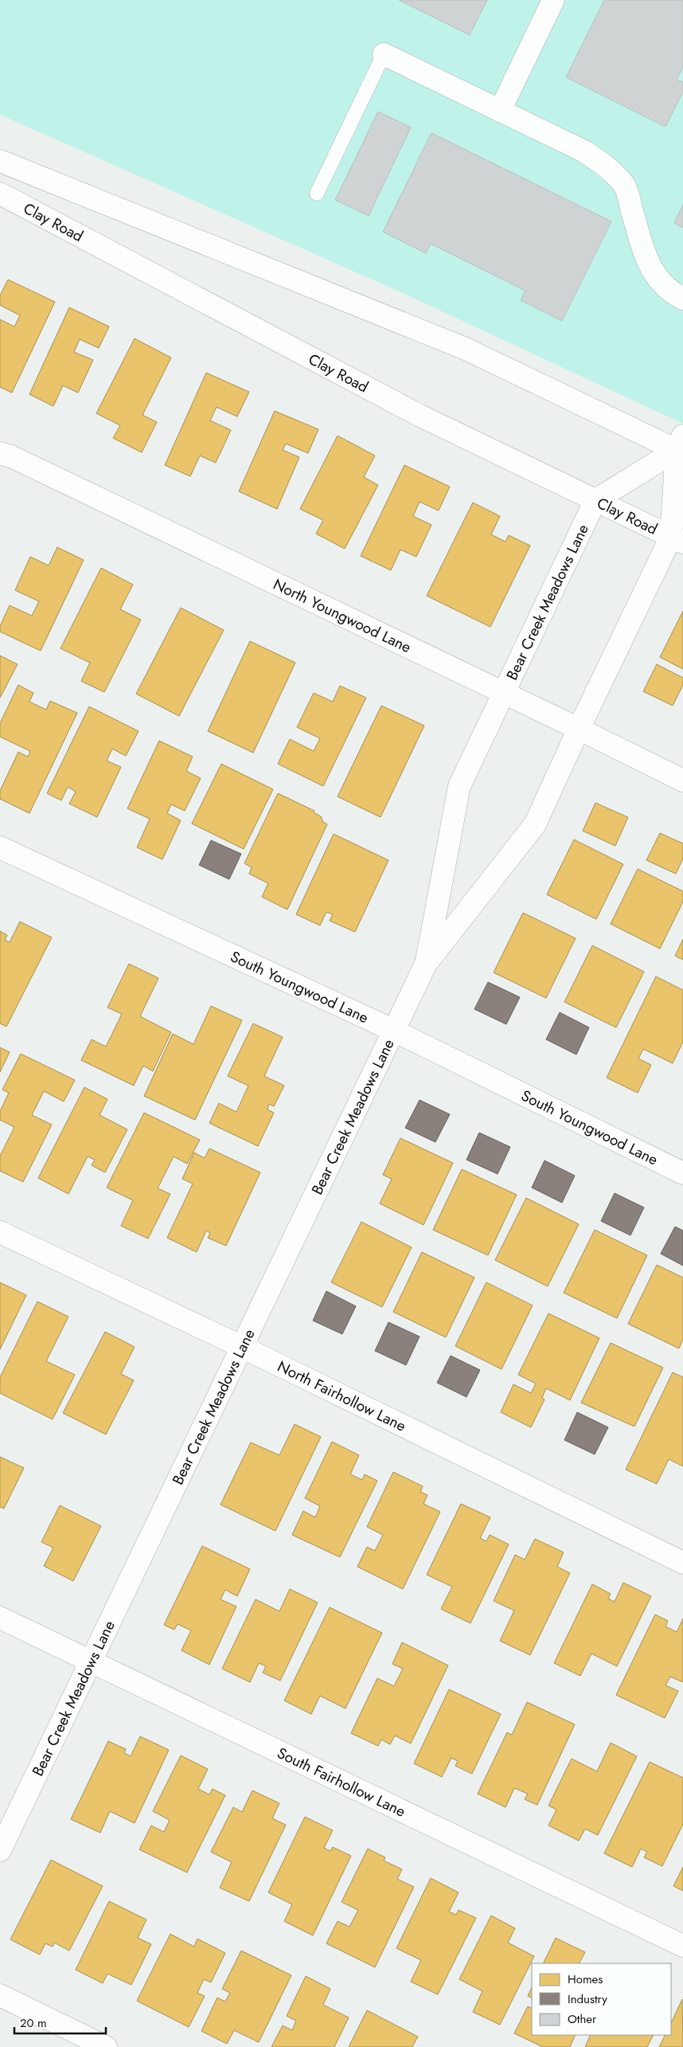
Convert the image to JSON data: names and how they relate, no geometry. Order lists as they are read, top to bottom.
{
  "streets": {
    "street": [
      "Clay Road",
      "Bear Creek Meadows Lane",
      "North Youngwood Lane",
      "South Youngwood Lane",
      "North Fairhollow Lane",
      "South Fairhollow Lane"
    ]
  },
  "crossings": [
    ["Clay Road", "Bear Creek Meadows Lane"],
    ["Bear Creek Meadows Lane", "North Youngwood Lane"],
    ["Bear Creek Meadows Lane", "South Youngwood Lane"],
    ["Bear Creek Meadows Lane", "North Fairhollow Lane"],
    ["Bear Creek Meadows Lane", "South Fairhollow Lane"]
  ],
  "legend": ["Homes", "Industry", "Other"],
  "scale_bar": "20 m"
}
